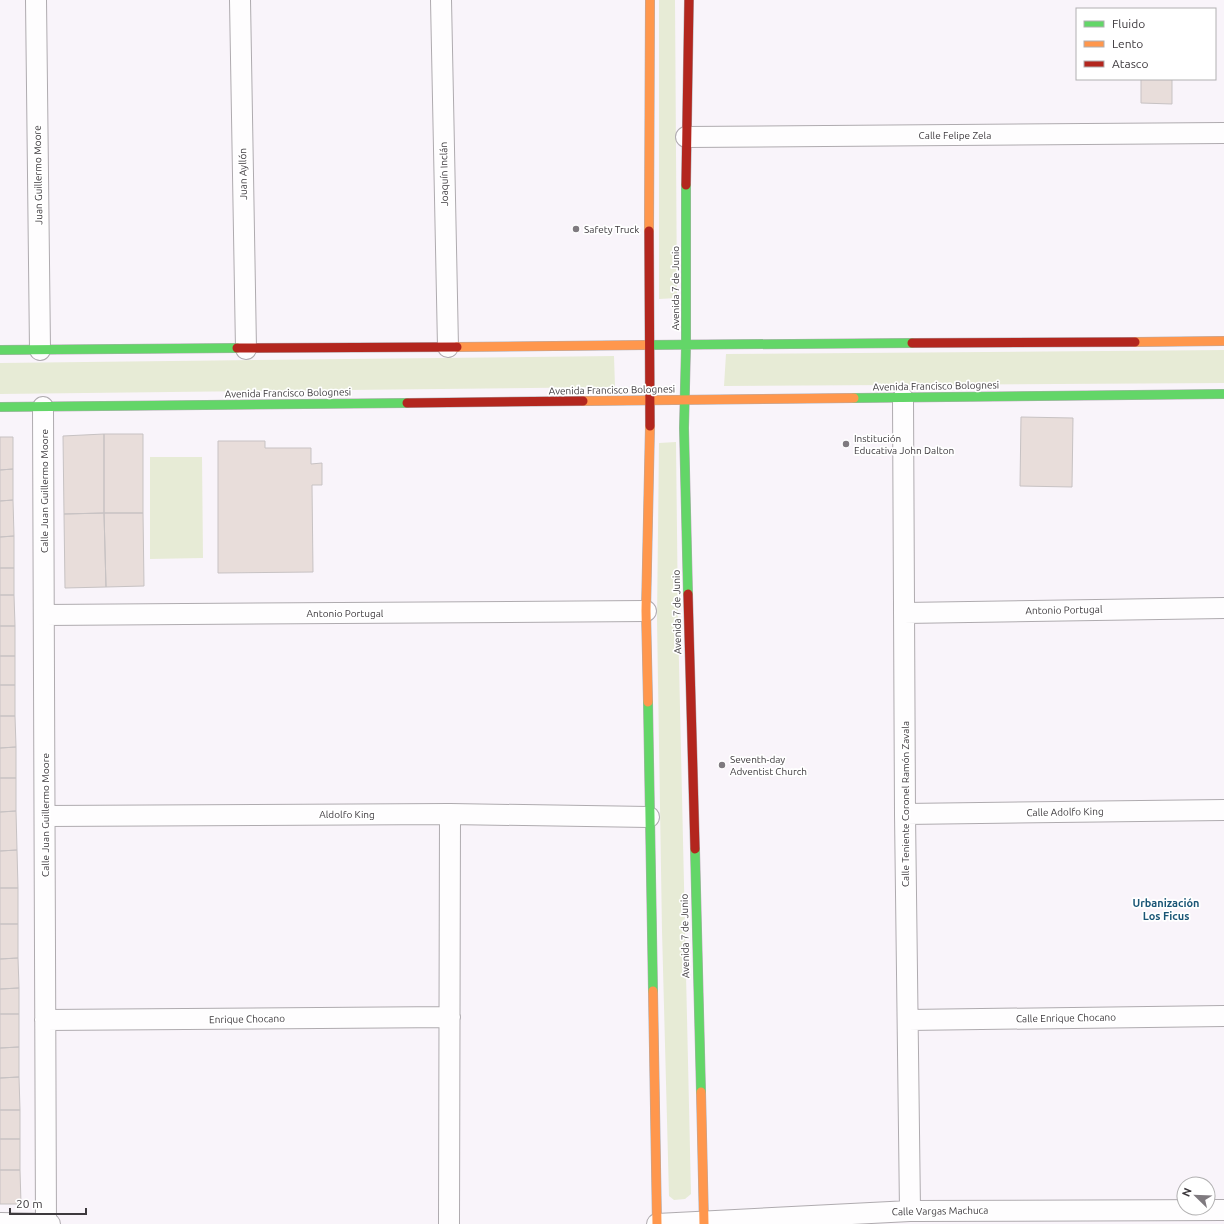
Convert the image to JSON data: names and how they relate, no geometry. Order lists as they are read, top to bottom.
{
  "streets": {
    "main road": ["Avenida 7 de Junio", "Avenida Francisco Bolognesi"],
    "street": [
      "Calle Felipe Zela",
      "Juan Ayllón",
      "Joaquín Inclán",
      "Juan Guillermo Moore",
      "Calle Juan Guillermo Moore",
      "Antonio Portugal",
      "Calle Teniente Coronel Ramón Zavala",
      "Calle Adolfo King",
      "Aldolfo King",
      "Calle Enrique Chocano",
      "Enrique Chocano",
      "Calle Vargas Machuca"
    ]
  },
  "crossings": [
    ["Calle Felipe Zela", "Avenida 7 de Junio"],
    ["Avenida 7 de Junio", "Avenida Francisco Bolognesi"],
    ["Avenida 7 de Junio", "Calle Vargas Machuca"],
    ["Avenida Francisco Bolognesi", "Calle Juan Guillermo Moore"],
    ["Avenida Francisco Bolognesi", "Calle Teniente Coronel Ramón Zavala"],
    ["Calle Juan Guillermo Moore", "Antonio Portugal"],
    ["Calle Juan Guillermo Moore", "Aldolfo King"],
    ["Calle Juan Guillermo Moore", "Enrique Chocano"],
    ["Antonio Portugal", "Calle Teniente Coronel Ramón Zavala"],
    ["Calle Teniente Coronel Ramón Zavala", "Calle Adolfo King"],
    ["Calle Teniente Coronel Ramón Zavala", "Calle Enrique Chocano"],
    ["Calle Teniente Coronel Ramón Zavala", "Calle Vargas Machuca"]
  ],
  "districts": ["Urbanización Los Ficus"],
  "places": ["Safety Truck", "Institución Educativa John Dalton", "Seventh-day Adventist Church"],
  "legend": ["Fluido", "Lento", "Atasco"],
  "scale_bar": "20 m",
  "north": "top left"
}
